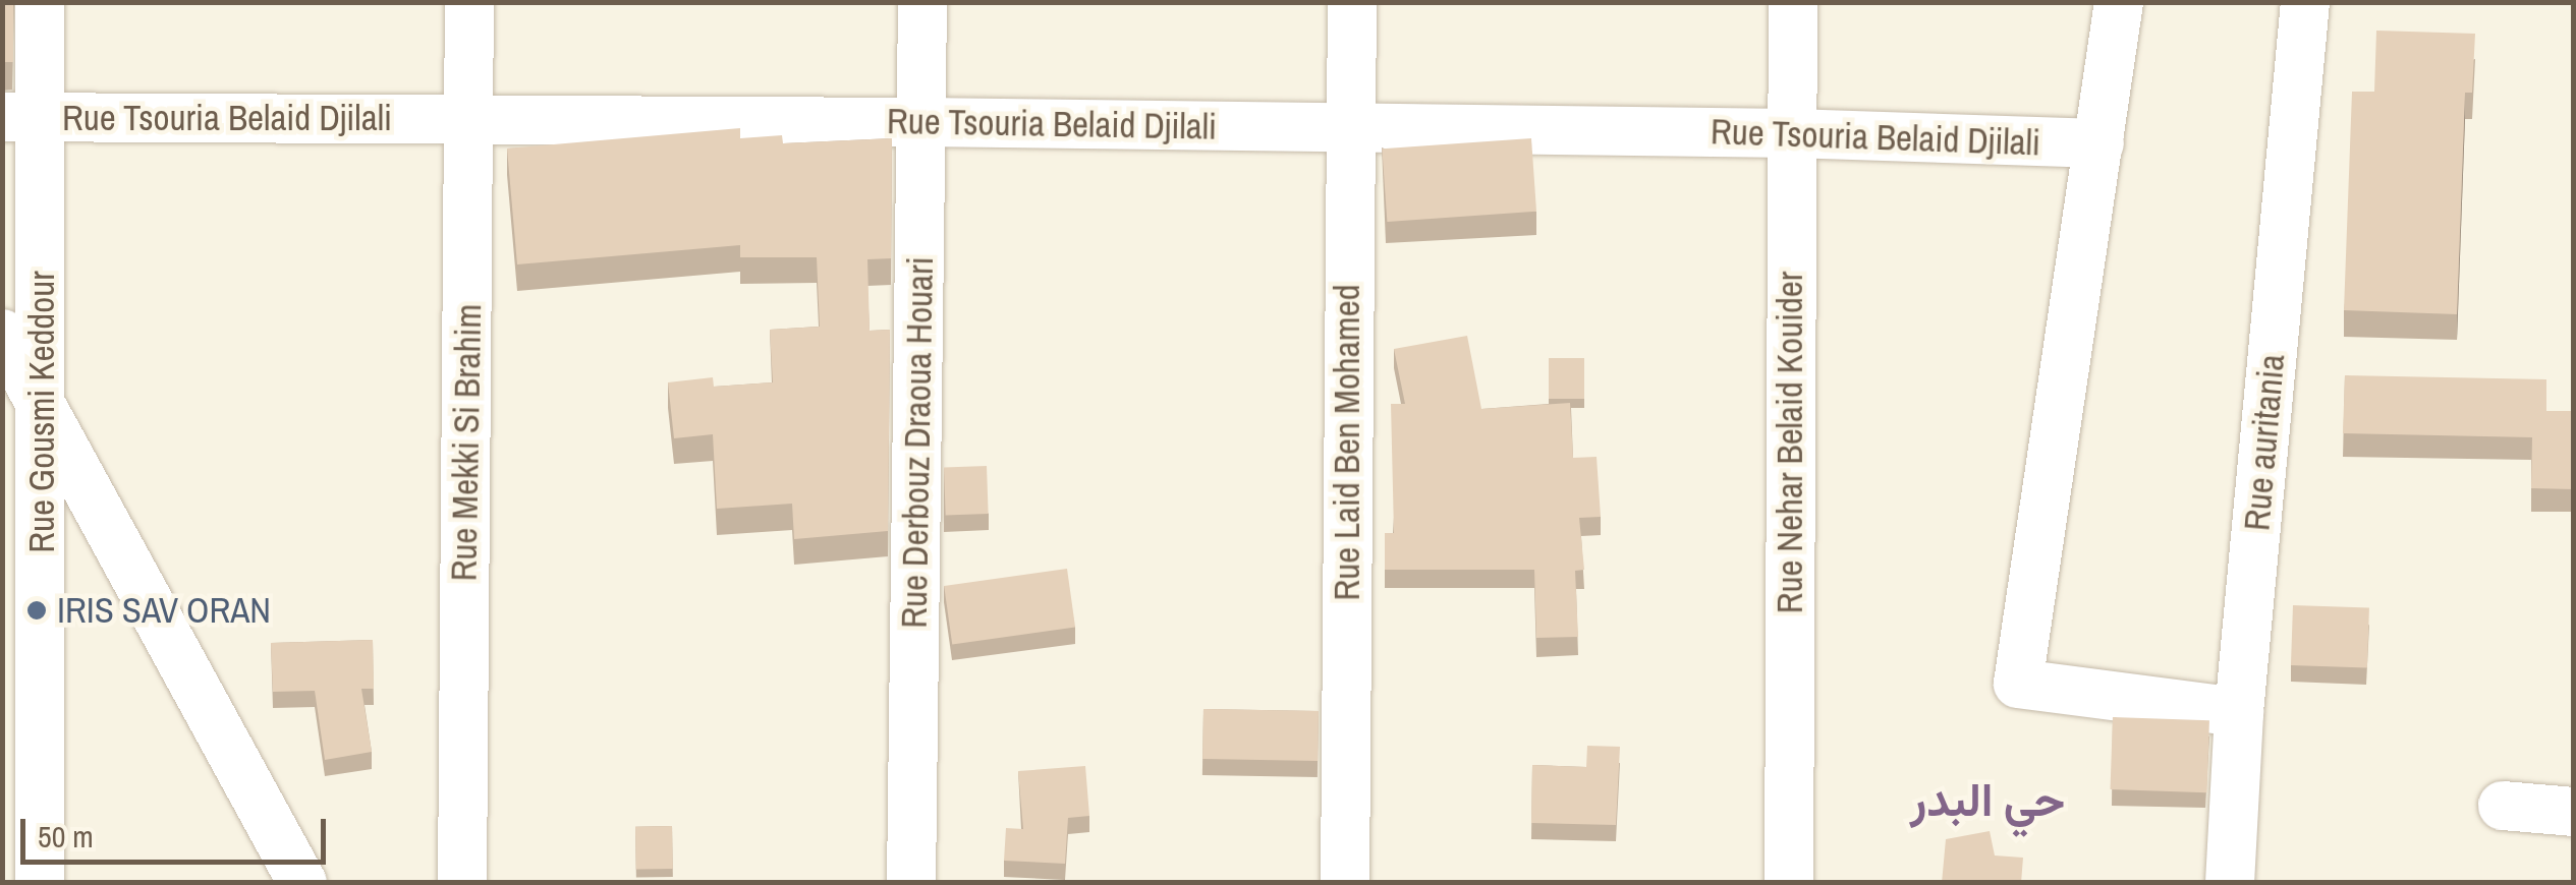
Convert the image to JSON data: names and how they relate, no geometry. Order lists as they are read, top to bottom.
{
  "streets": {
    "street": [
      "Rue Tsouria Belaid Djilali",
      "Rue Gousmi Keddour",
      "Rue Mekki Si Brahim",
      "Rue Derbouz Draoua Houari",
      "Rue Laid Ben Mohamed",
      "Rue Nehar Belaid Kouider",
      "Rue auritania"
    ]
  },
  "crossings": [
    ["Rue Tsouria Belaid Djilali", "Rue Gousmi Keddour"],
    ["Rue Tsouria Belaid Djilali", "Rue Mekki Si Brahim"],
    ["Rue Tsouria Belaid Djilali", "Rue Derbouz Draoua Houari"],
    ["Rue Tsouria Belaid Djilali", "Rue Laid Ben Mohamed"],
    ["Rue Tsouria Belaid Djilali", "Rue Nehar Belaid Kouider"]
  ],
  "districts": ["حي البدر"],
  "places": ["IRIS SAV ORAN"],
  "scale_bar": "50 m"
}
